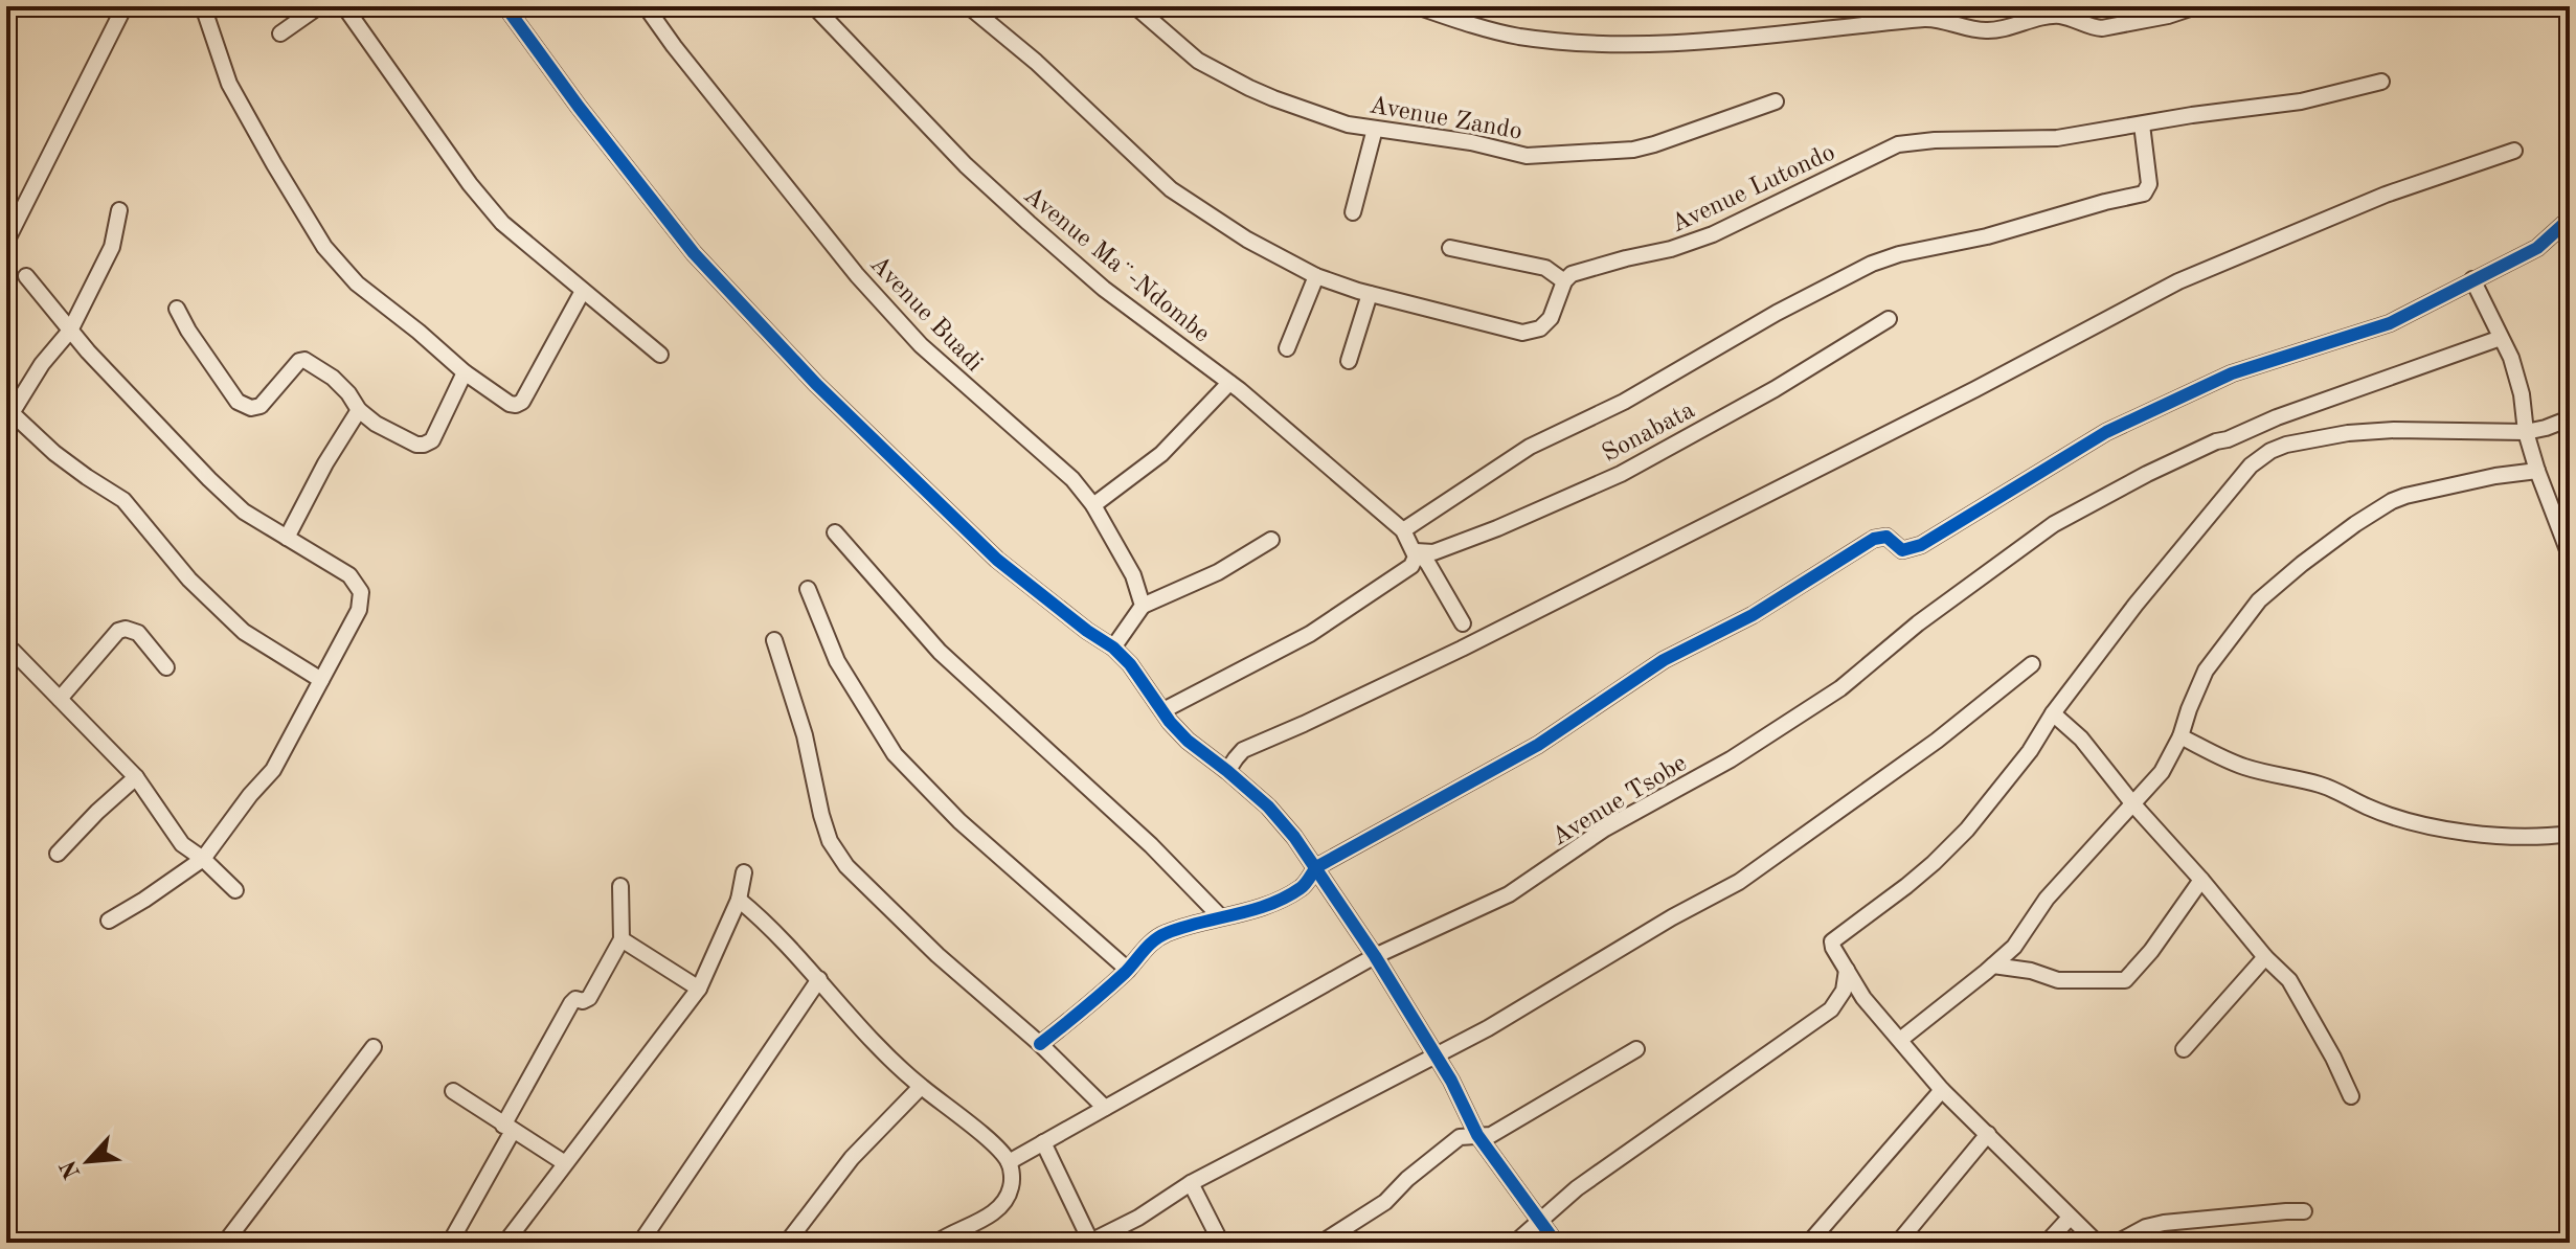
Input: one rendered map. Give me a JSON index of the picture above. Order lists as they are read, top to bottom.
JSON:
{
  "streets": {
    "street": [
      "Avenue Zando",
      "Avenue Lutondo",
      "Avenue Ma¨-Ndombe",
      "Avenue Buadi",
      "Sonabata",
      "Avenue Tsobe"
    ]
  },
  "crossings": [
    ["Avenue Ma¨-Ndombe", "Sonabata"]
  ],
  "north": "bottom left"
}
